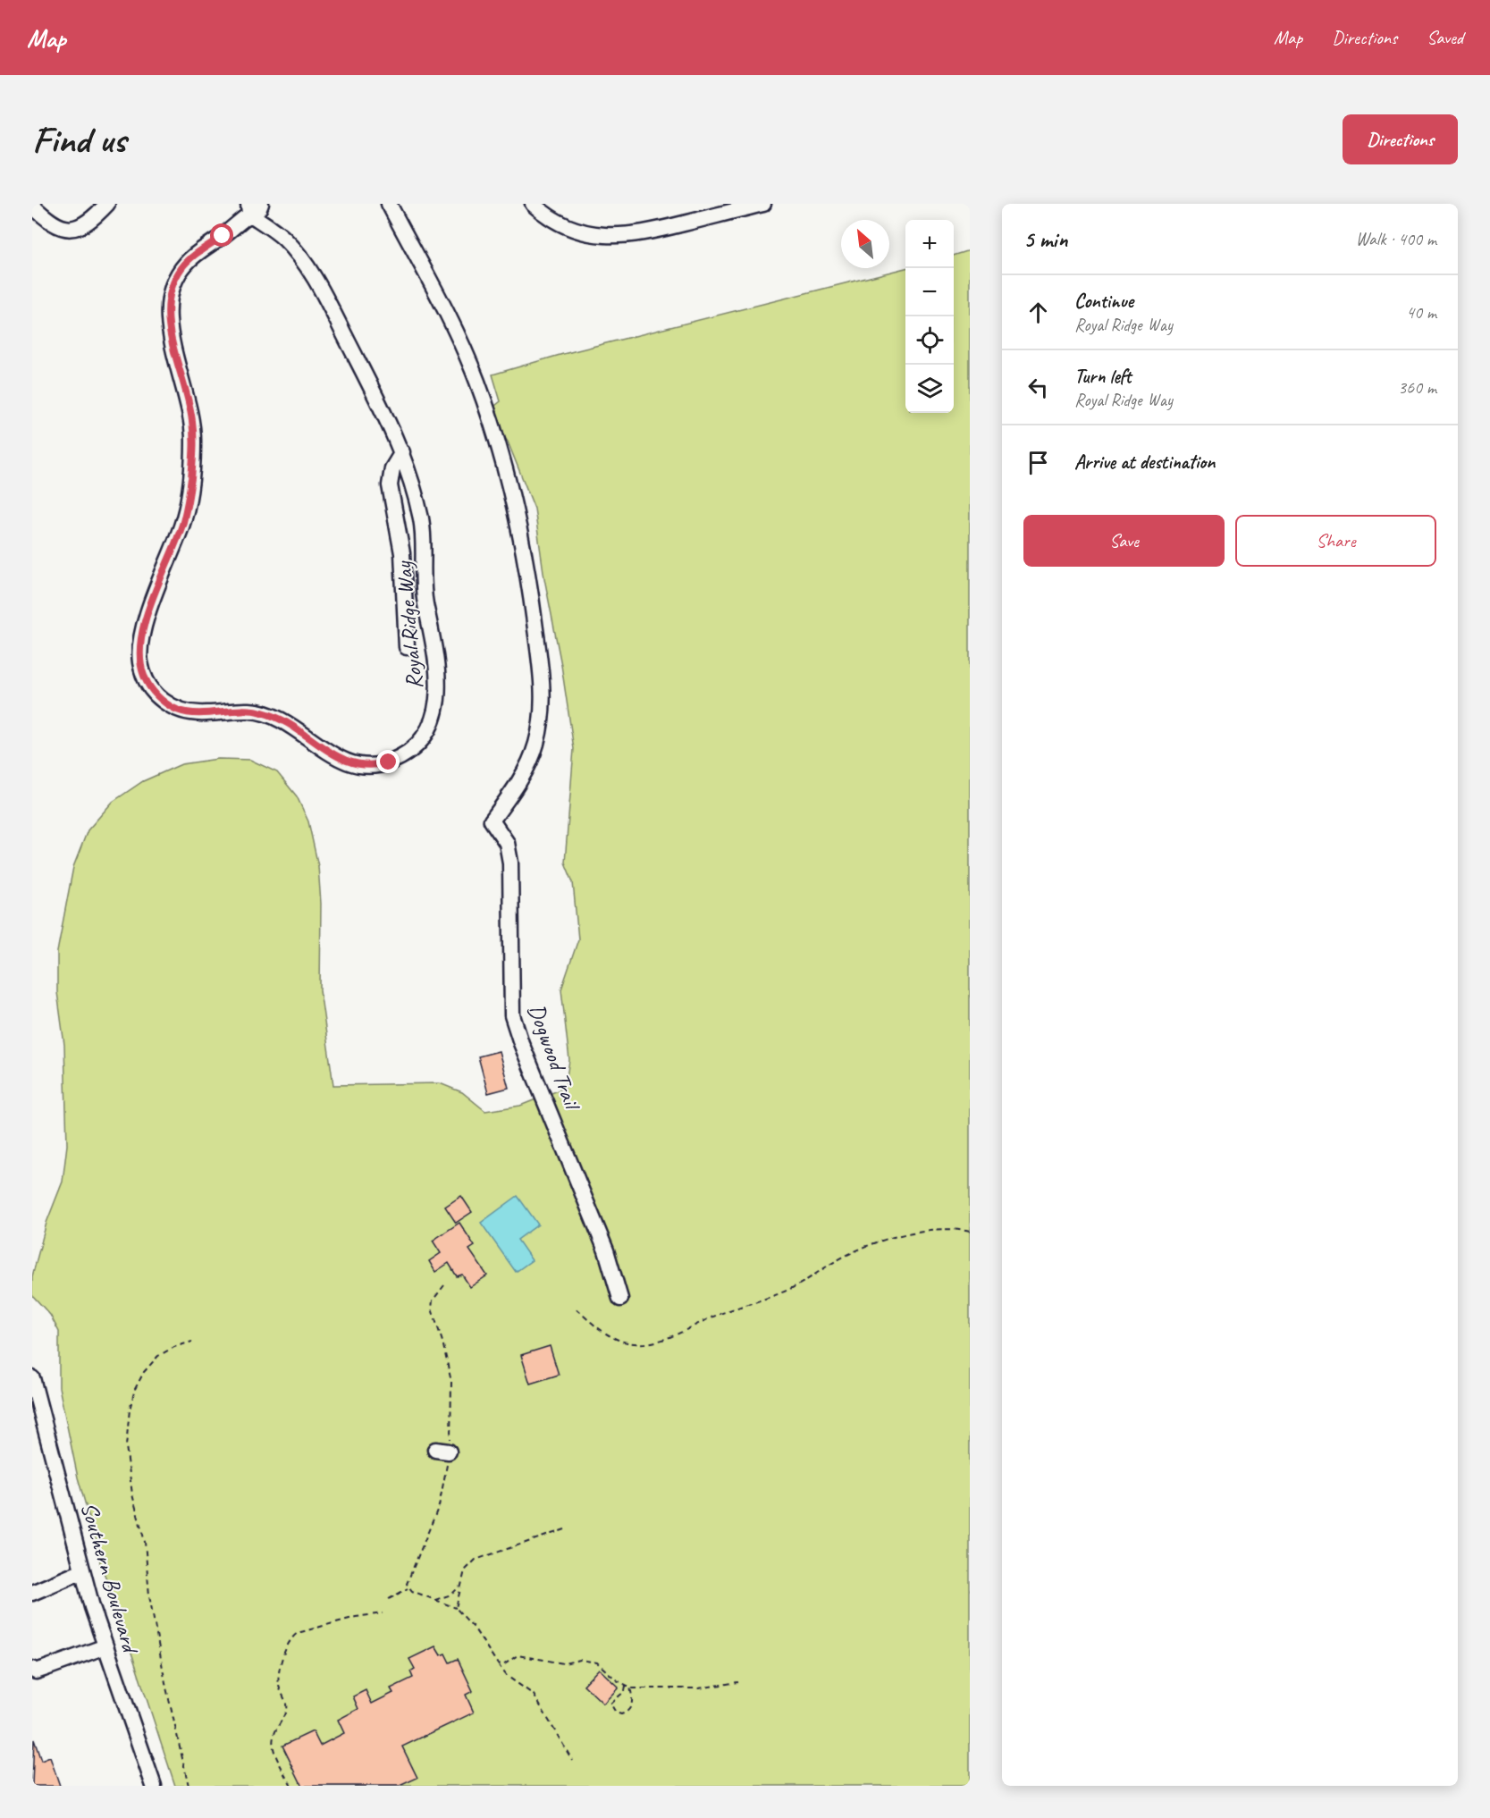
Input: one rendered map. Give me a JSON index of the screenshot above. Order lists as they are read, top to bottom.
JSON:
{
  "streets": {
    "street": ["Royal Ridge Way", "Dogwood Trail", "Southern Boulevard"]
  },
  "north": "top left",
  "page": {
    "header": "Map",
    "nav": ["Map", "Directions", "Saved"],
    "buttons": [
      "Directions",
      ["Save", "Share"]
    ],
    "title": "Find us",
    "heading": ["5 min", "Walk · 400 m"],
    "map_buttons": ["+", "−"],
    "list": [
      ["Continue", "Royal Ridge Way", "40 m"],
      ["Turn left", "Royal Ridge Way", "360 m"],
      "Arrive at destination"
    ]
  }
}
